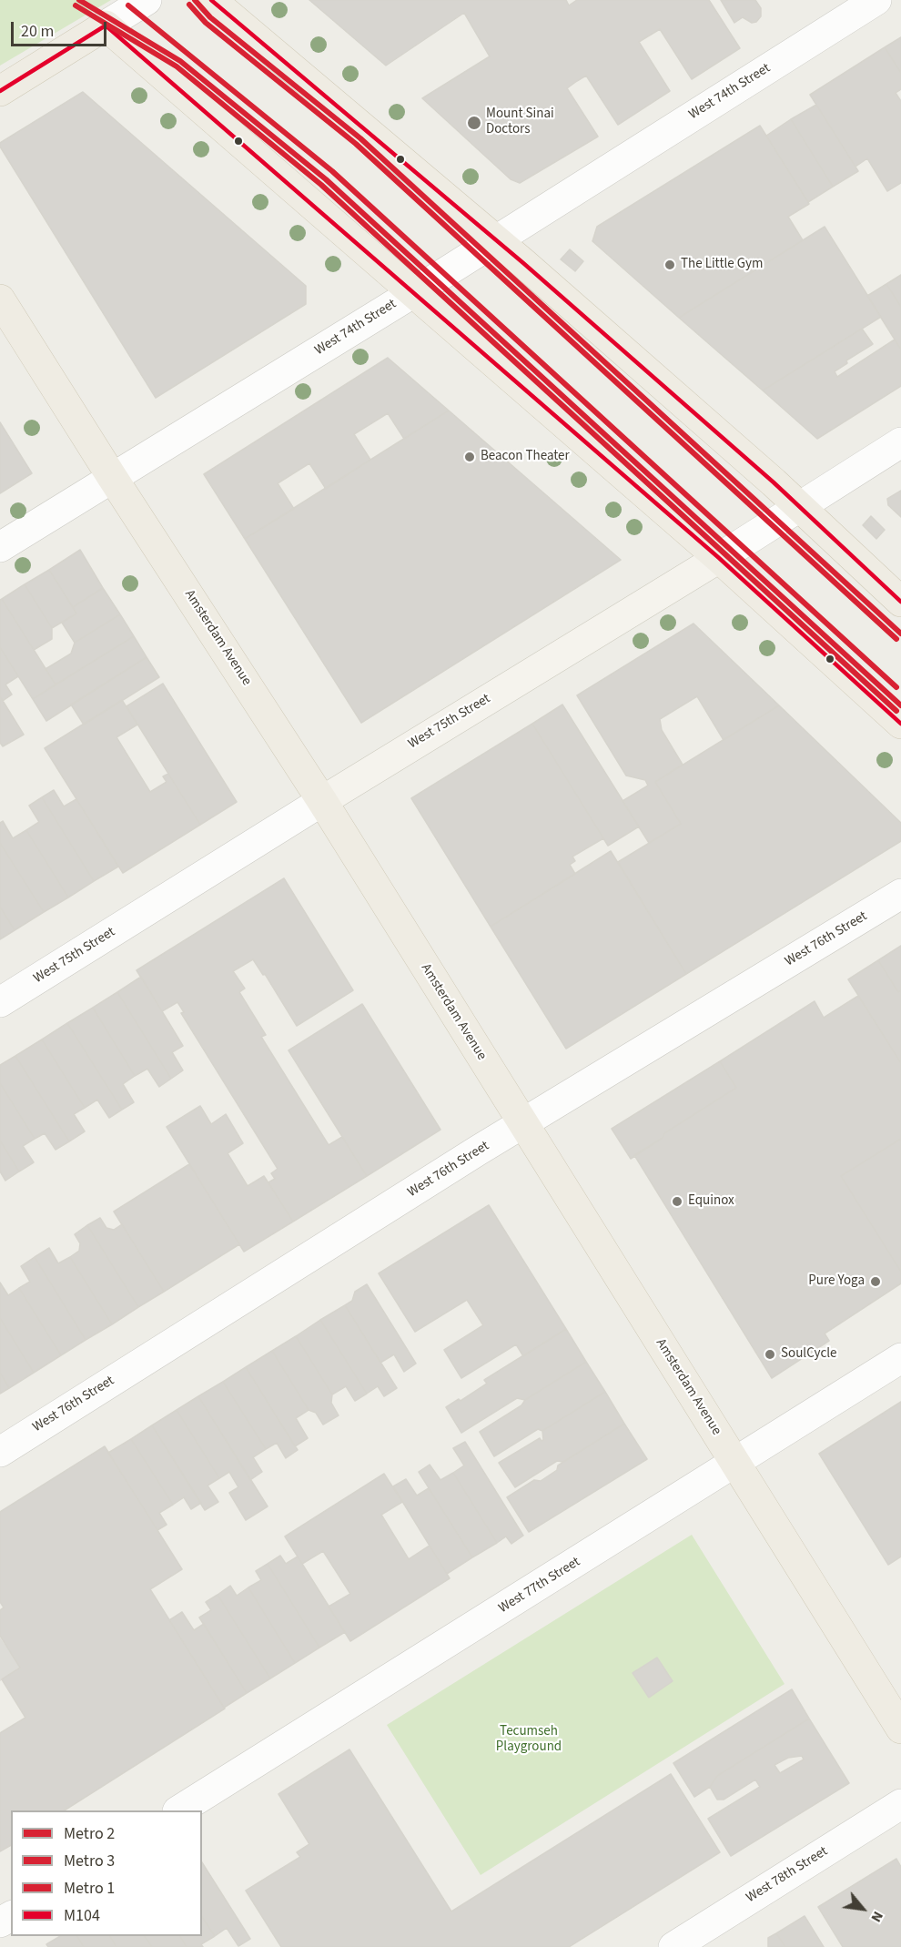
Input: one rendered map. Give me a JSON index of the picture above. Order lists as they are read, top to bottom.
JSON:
{
  "streets": {
    "main road": ["Amsterdam Avenue", "West 75th Street"],
    "street": [
      "West 74th Street",
      "West 76th Street",
      "West 77th Street",
      "West 78th Street"
    ]
  },
  "crossings": [
    ["West 74th Street", "Amsterdam Avenue"],
    ["Amsterdam Avenue", "West 75th Street"],
    ["Amsterdam Avenue", "West 76th Street"],
    ["Amsterdam Avenue", "West 77th Street"]
  ],
  "parks": ["Tecumseh Playground"],
  "places": [
    "Mount Sinai Doctors",
    "The Little Gym",
    "Beacon Theater",
    "Equinox",
    "Pure Yoga",
    "SoulCycle"
  ],
  "lines": [
    "metro line 2",
    "transit line M104",
    "metro line 1",
    "metro line 3"
  ],
  "legend": [
    "Metro 2",
    "Metro 3",
    "Metro 1",
    "M104"
  ],
  "scale_bar": "20 m",
  "north": "bottom right"
}
